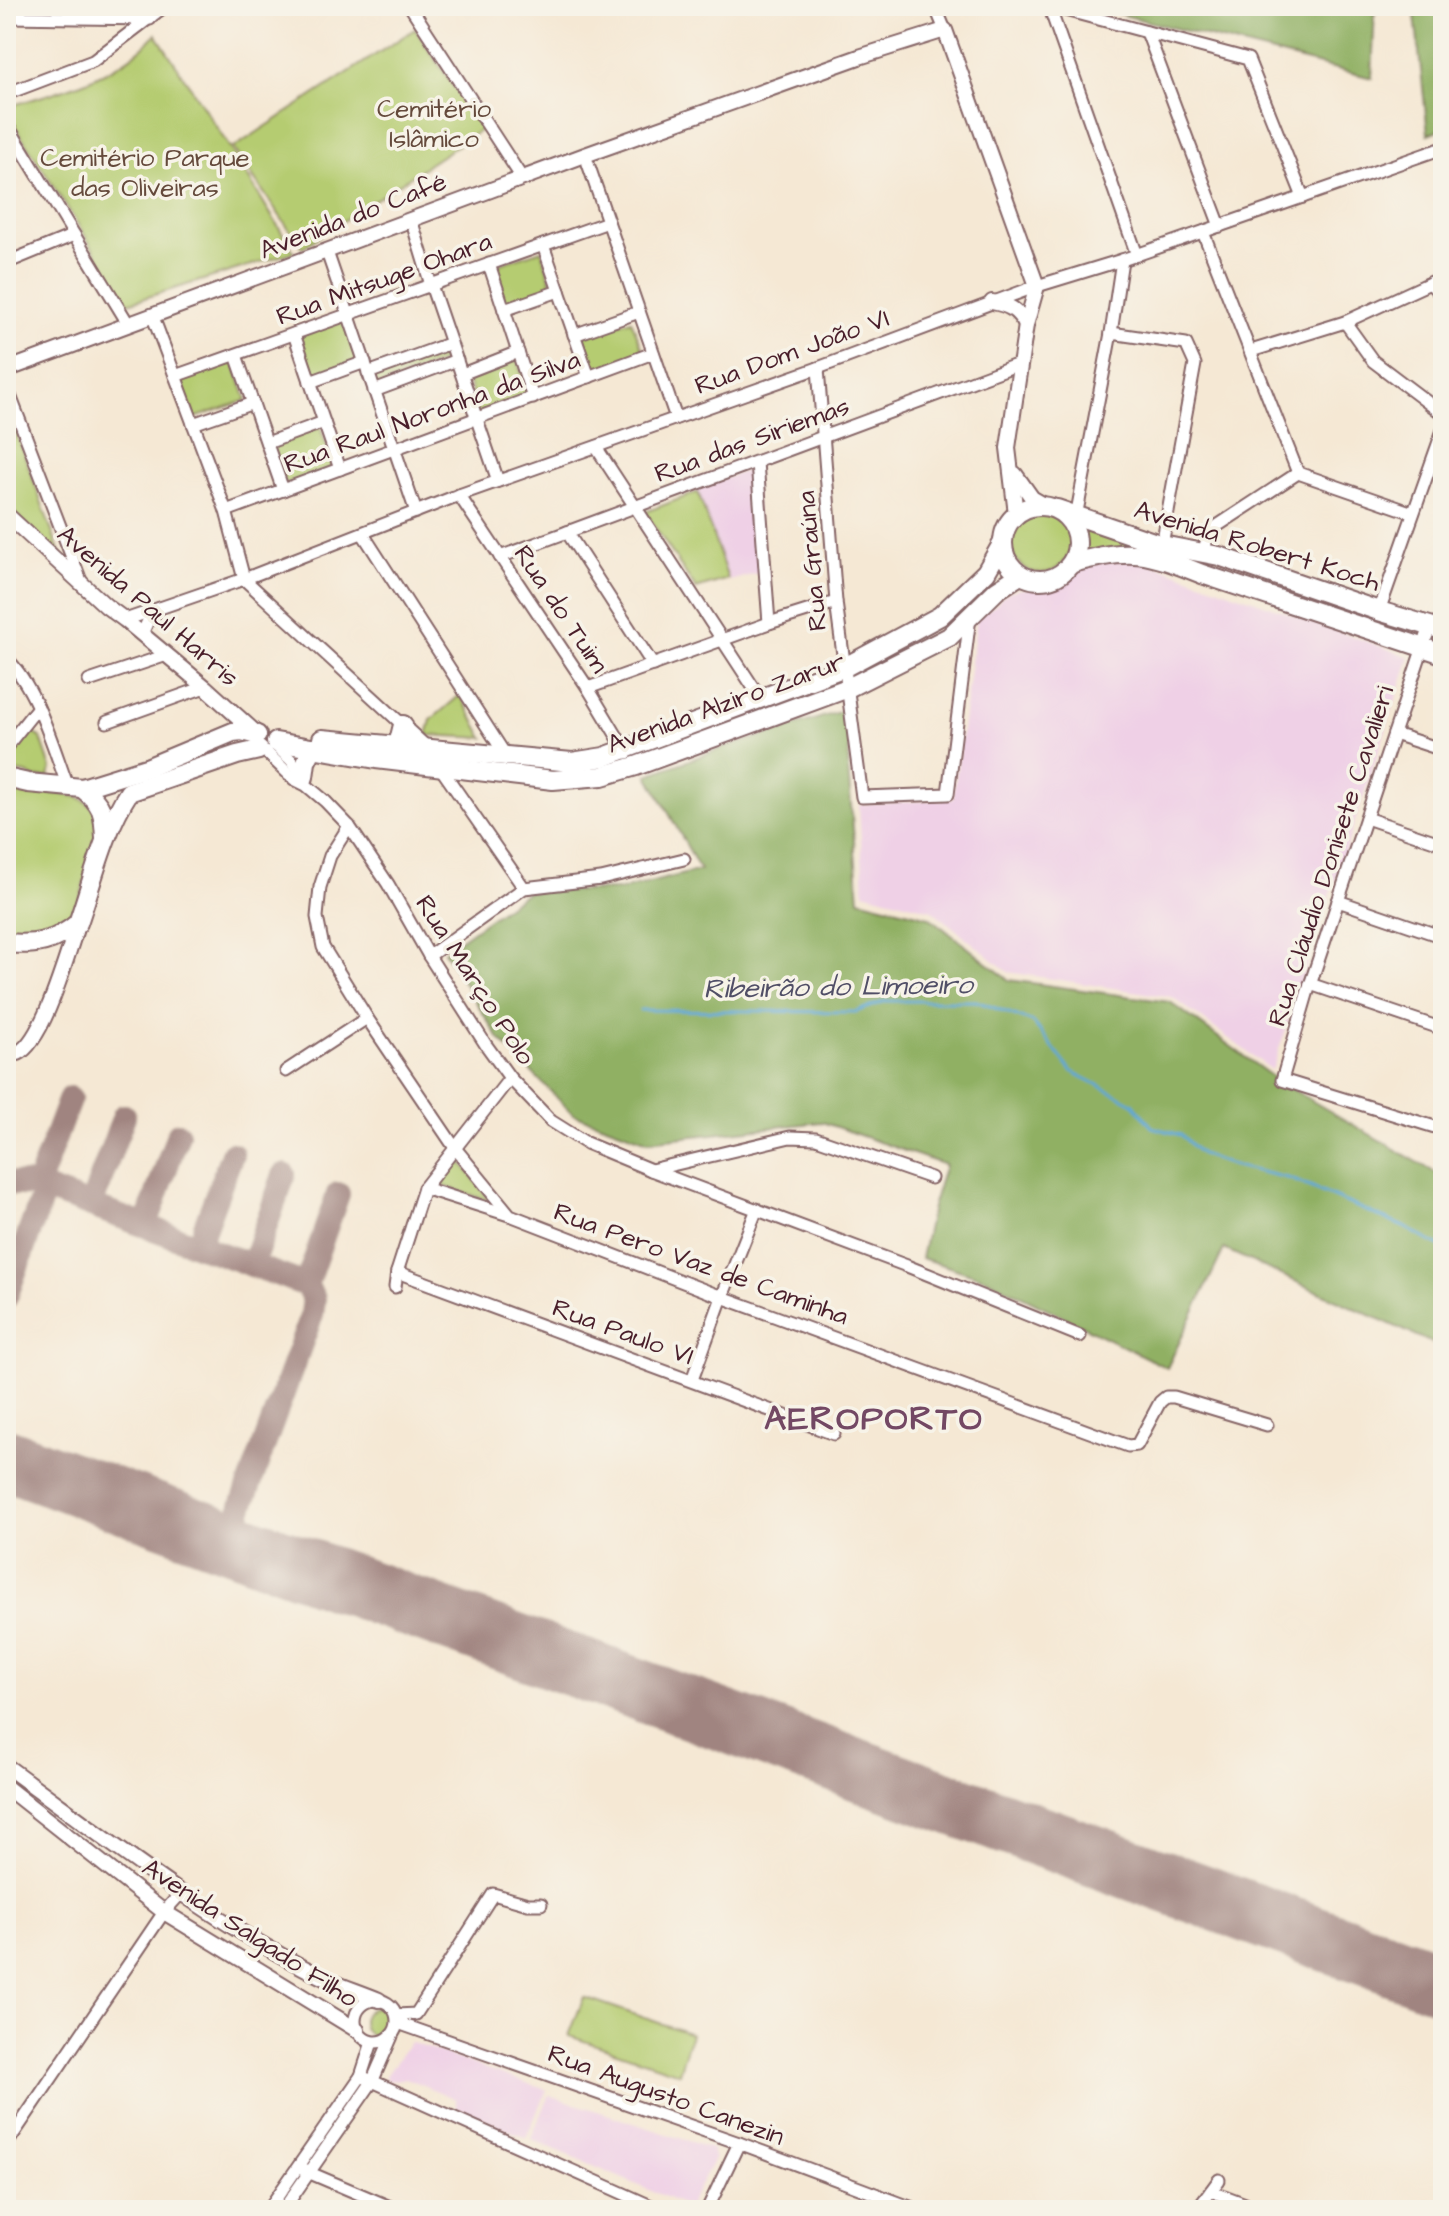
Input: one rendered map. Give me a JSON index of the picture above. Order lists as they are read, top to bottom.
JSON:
{
  "streets": {
    "main road": ["Avenida Robert Koch", "Avenida Alziro Zarur"],
    "street": [
      "Avenida do Café",
      "Rua Mitsuge Ohara",
      "Rua Dom João VI",
      "Rua Raul Noronha da Silva",
      "Rua das Siriemas",
      "Rua Graúna",
      "Avenida Paul Harris",
      "Rua do Tuim",
      "Rua Cláudio Donisete Cavalieri",
      "Rua Março Polo",
      "Rua Pero Vaz de Caminha",
      "Rua Paulo VI",
      "Avenida Salgado Filho",
      "Rua Augusto Canezin"
    ]
  },
  "crossings": [
    ["Rua Dom João VI", "Rua Graúna"],
    ["Rua Dom João VI", "Avenida Paul Harris"],
    ["Rua Dom João VI", "Rua do Tuim"],
    ["Rua das Siriemas", "Rua Graúna"],
    ["Rua das Siriemas", "Rua do Tuim"],
    ["Avenida Robert Koch", "Avenida Alziro Zarur"],
    ["Avenida Robert Koch", "Rua Cláudio Donisete Cavalieri"],
    ["Rua Graúna", "Avenida Alziro Zarur"],
    ["Avenida Paul Harris", "Avenida Alziro Zarur"],
    ["Avenida Paul Harris", "Rua Março Polo"],
    ["Rua do Tuim", "Avenida Alziro Zarur"],
    ["Avenida Alziro Zarur", "Rua Março Polo"],
    ["Rua Março Polo", "Rua Pero Vaz de Caminha"],
    ["Avenida Salgado Filho", "Rua Augusto Canezin"]
  ],
  "districts": ["AEROPORTO"],
  "water": ["Ribeirão do Limoeiro"],
  "parks": ["Cemitério Islâmico", "Cemitério Parque das Oliveiras"]
}
